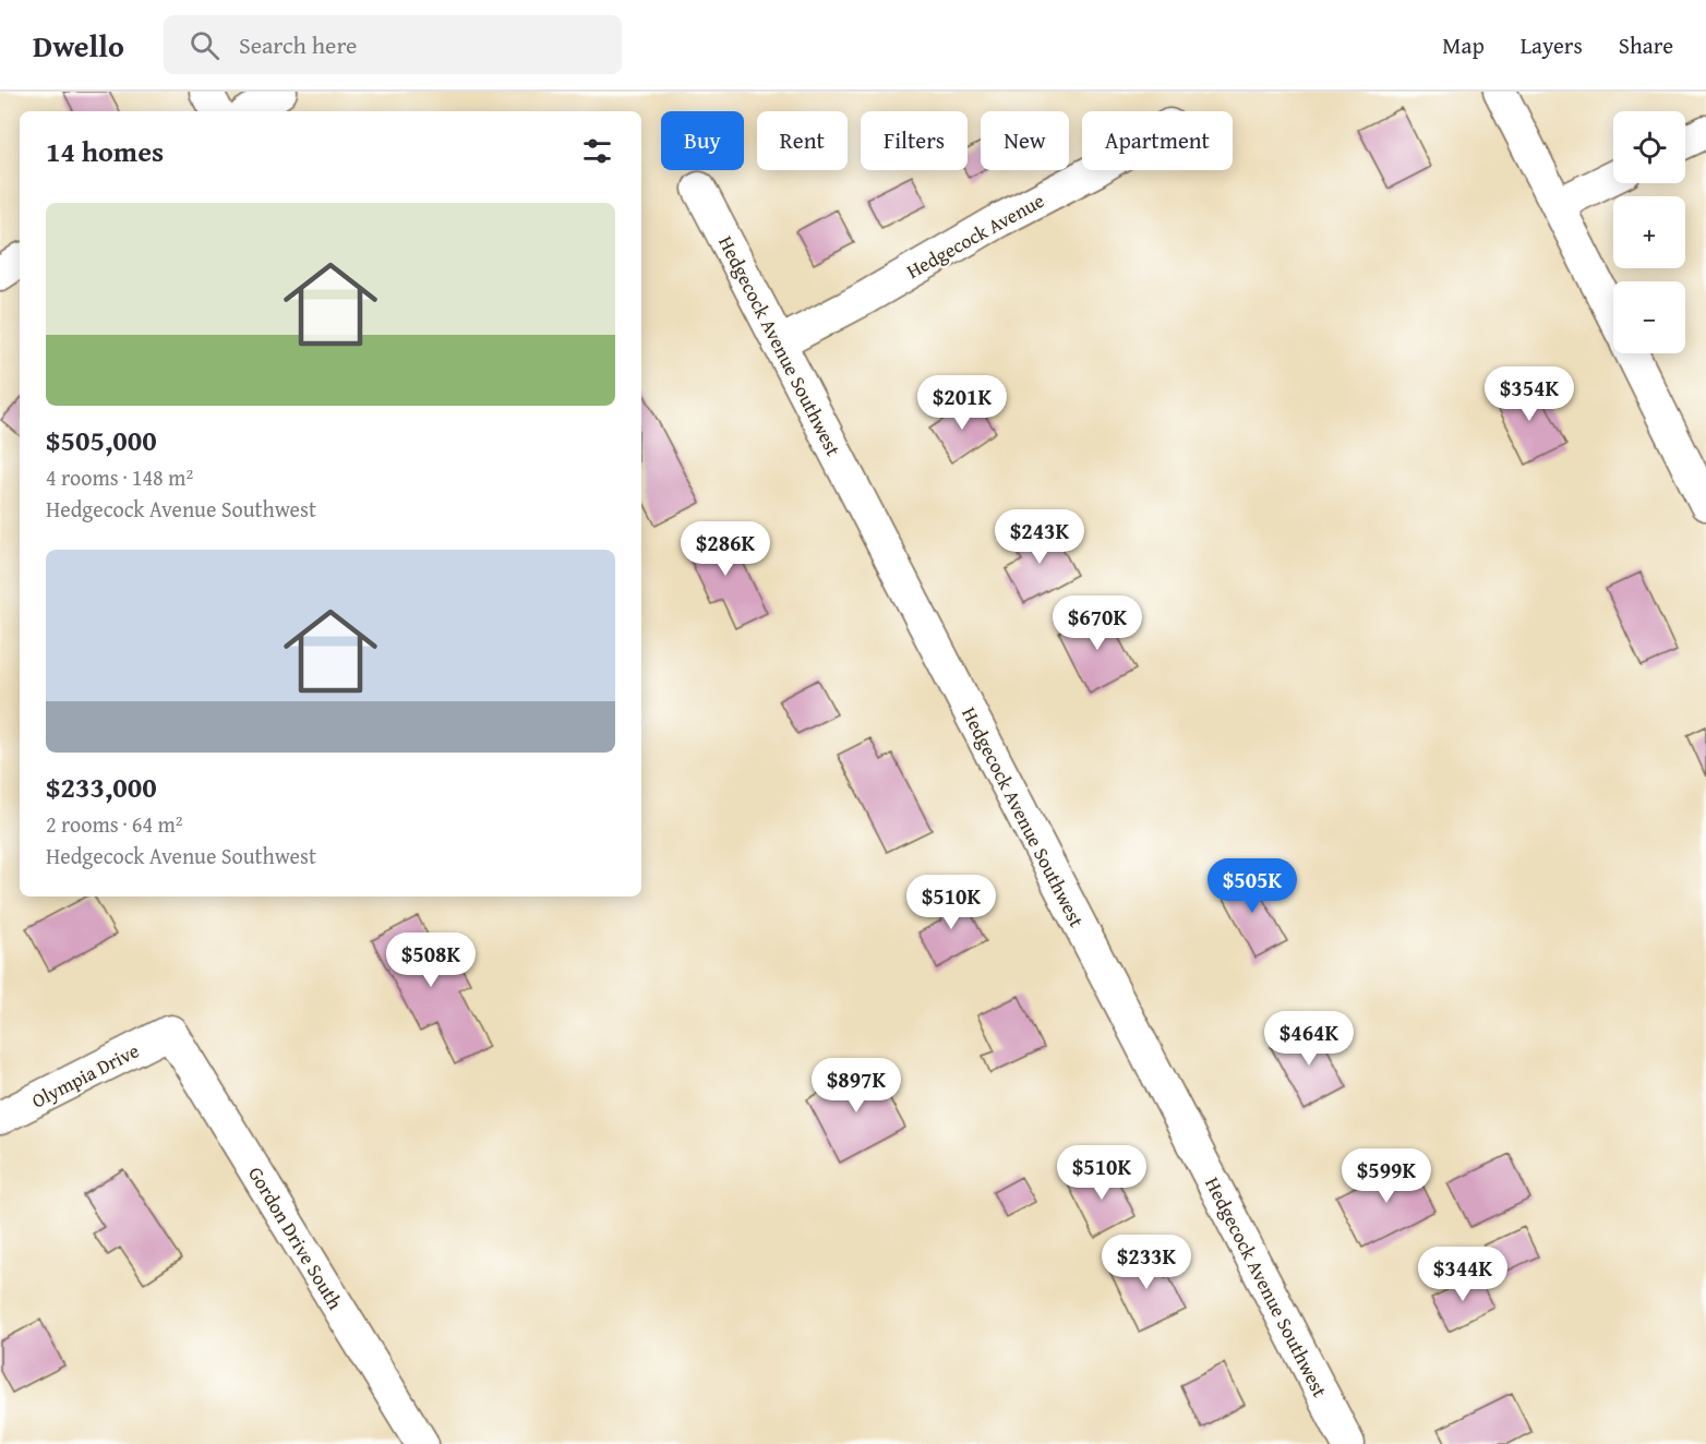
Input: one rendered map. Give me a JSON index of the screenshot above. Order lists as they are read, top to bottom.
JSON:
{
  "streets": {
    "street": [
      "Hedgecock Avenue",
      "Hedgecock Avenue Southwest",
      "Olympia Drive",
      "Gordon Drive South"
    ]
  },
  "crossings": [
    ["Hedgecock Avenue", "Hedgecock Avenue Southwest"],
    ["Olympia Drive", "Gordon Drive South"]
  ],
  "page": {
    "header": "Dwello",
    "search": "Search here",
    "nav": ["Map", "Layers", "Share"],
    "map_buttons": ["+", "−"],
    "chip": [
      "Buy",
      "Rent",
      "Filters",
      "New",
      "Apartment"
    ],
    "heading": "14 homes",
    "list": [
      {
        "name": "$505,000",
        "note": "4 rooms · 148 m² · Hedgecock Avenue Southwest"
      },
      {
        "name": "$233,000",
        "note": "2 rooms · 64 m² · Hedgecock Avenue Southwest"
      }
    ],
    "price": [
      "$354K",
      "$201K",
      "$243K",
      "$286K",
      "$670K",
      "$505K",
      "$510K",
      "$508K",
      "$464K",
      "$897K",
      "$510K",
      "$599K",
      "$233K",
      "$344K"
    ]
  }
}
